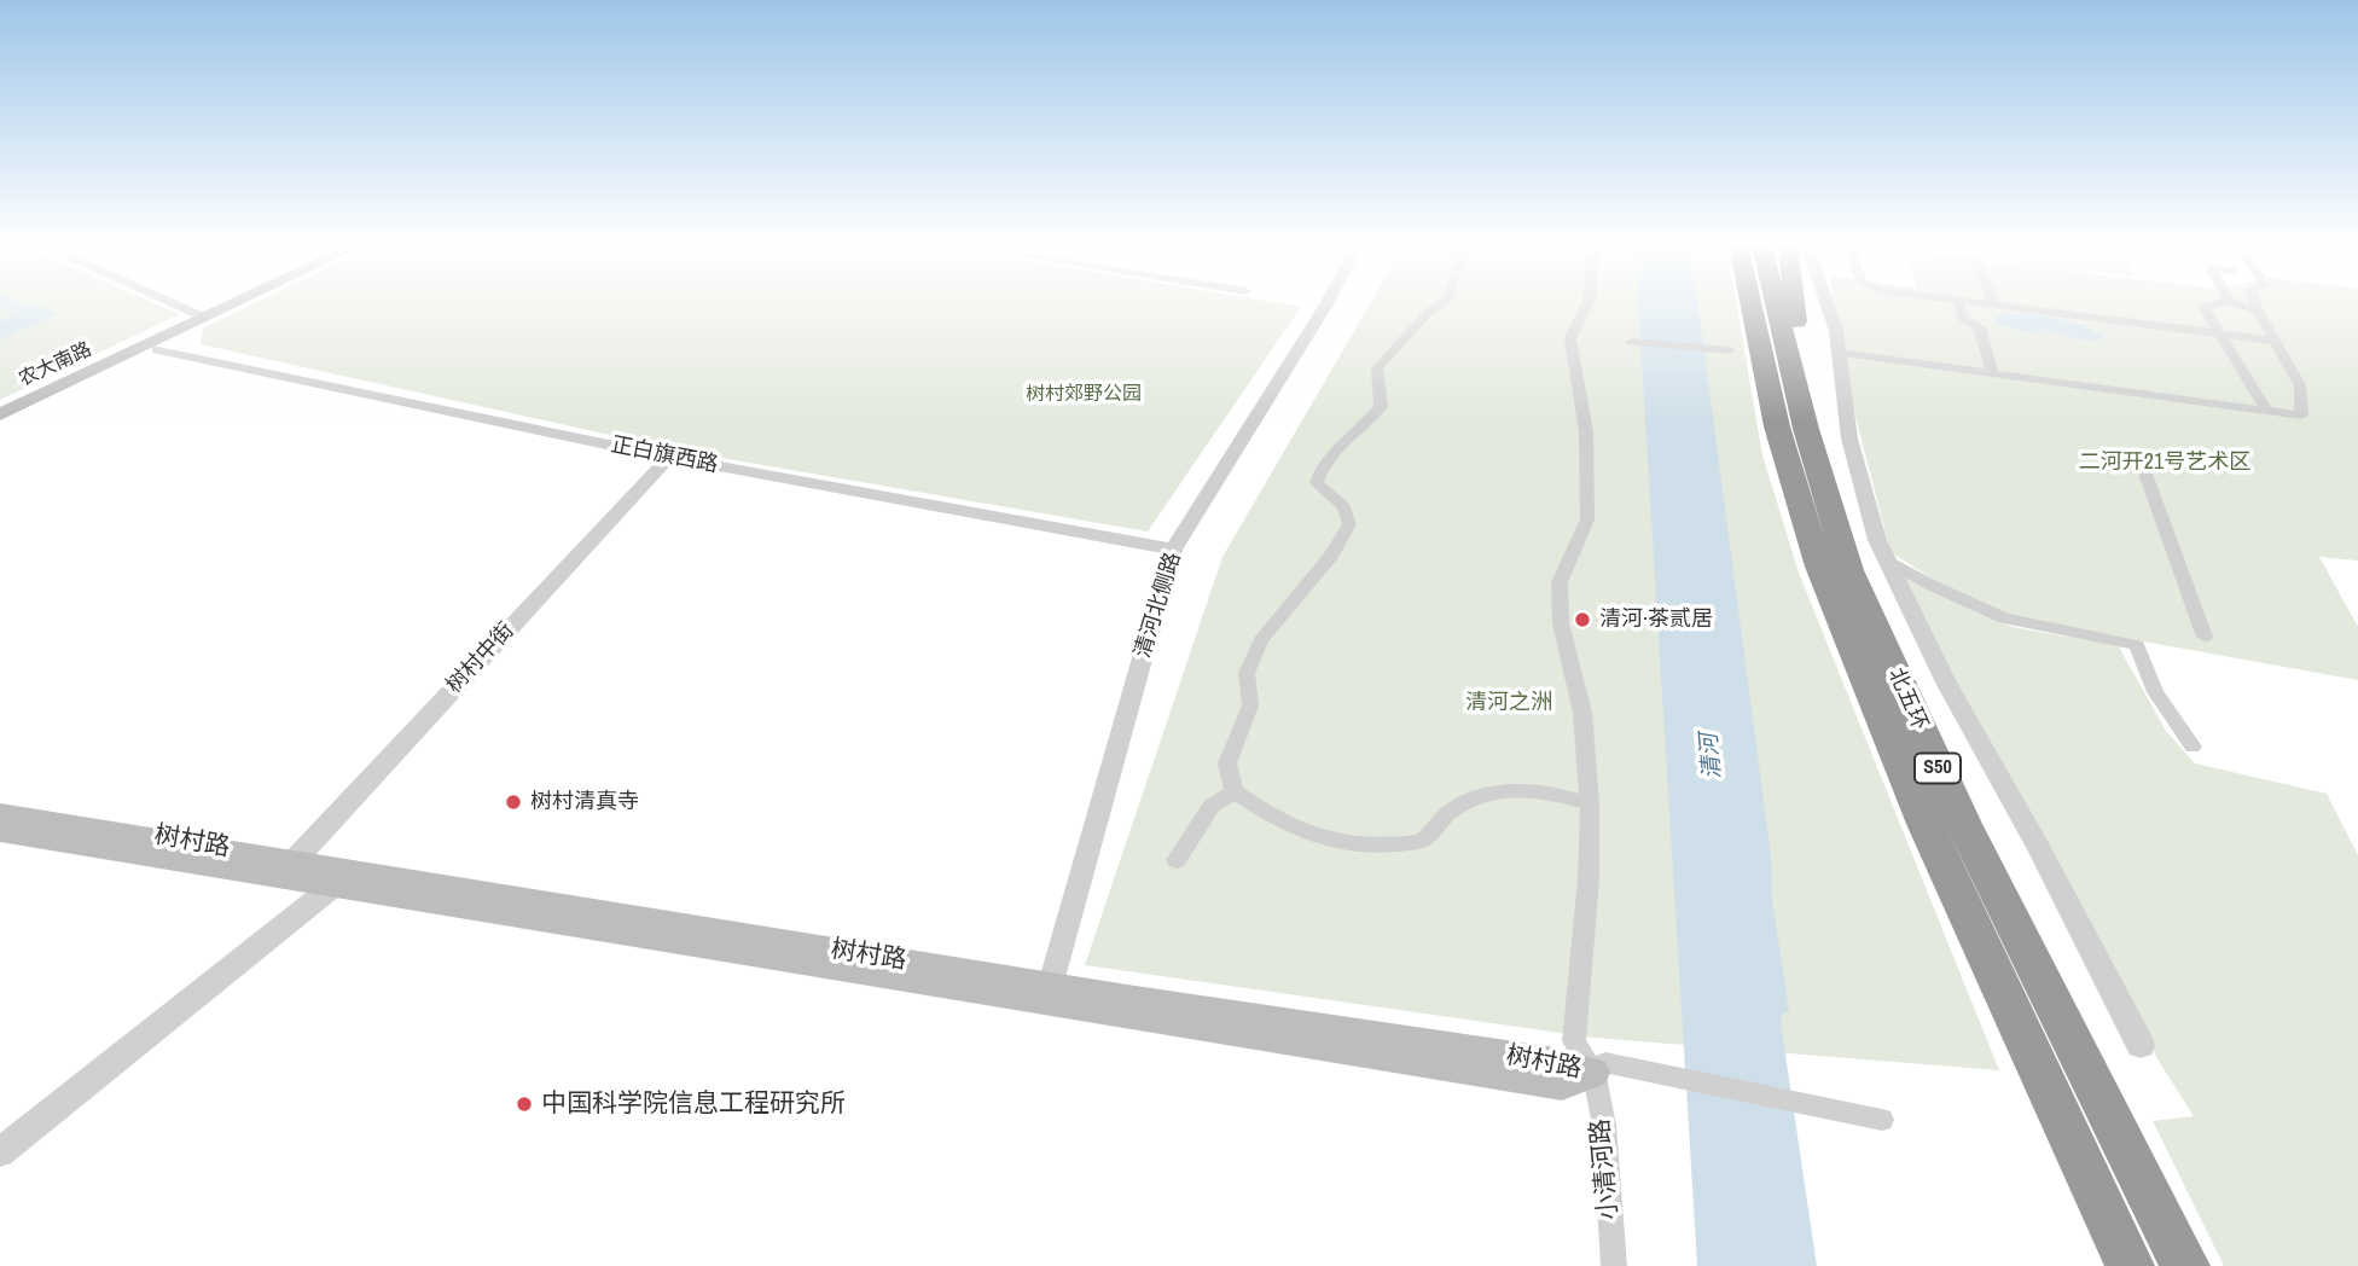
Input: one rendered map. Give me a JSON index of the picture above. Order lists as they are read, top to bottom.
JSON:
{
  "streets": {
    "highway": ["北五环", "S50"],
    "main road": ["农大南路", "树村路"],
    "street": [
      "正白旗西路",
      "清河北侧路",
      "树村中街",
      "小清河路"
    ]
  },
  "crossings": [
    ["正白旗西路", "清河北侧路"],
    ["正白旗西路", "树村中街"],
    ["清河北侧路", "树村路"],
    ["树村中街", "树村路"],
    ["树村路", "小清河路"]
  ],
  "water": ["清河"],
  "parks": ["树村郊野公园", "二河开21号艺术区", "清河之洲"],
  "places": ["清河·茶贰居", "树村清真寺", "中国科学院信息工程研究所"]
}
